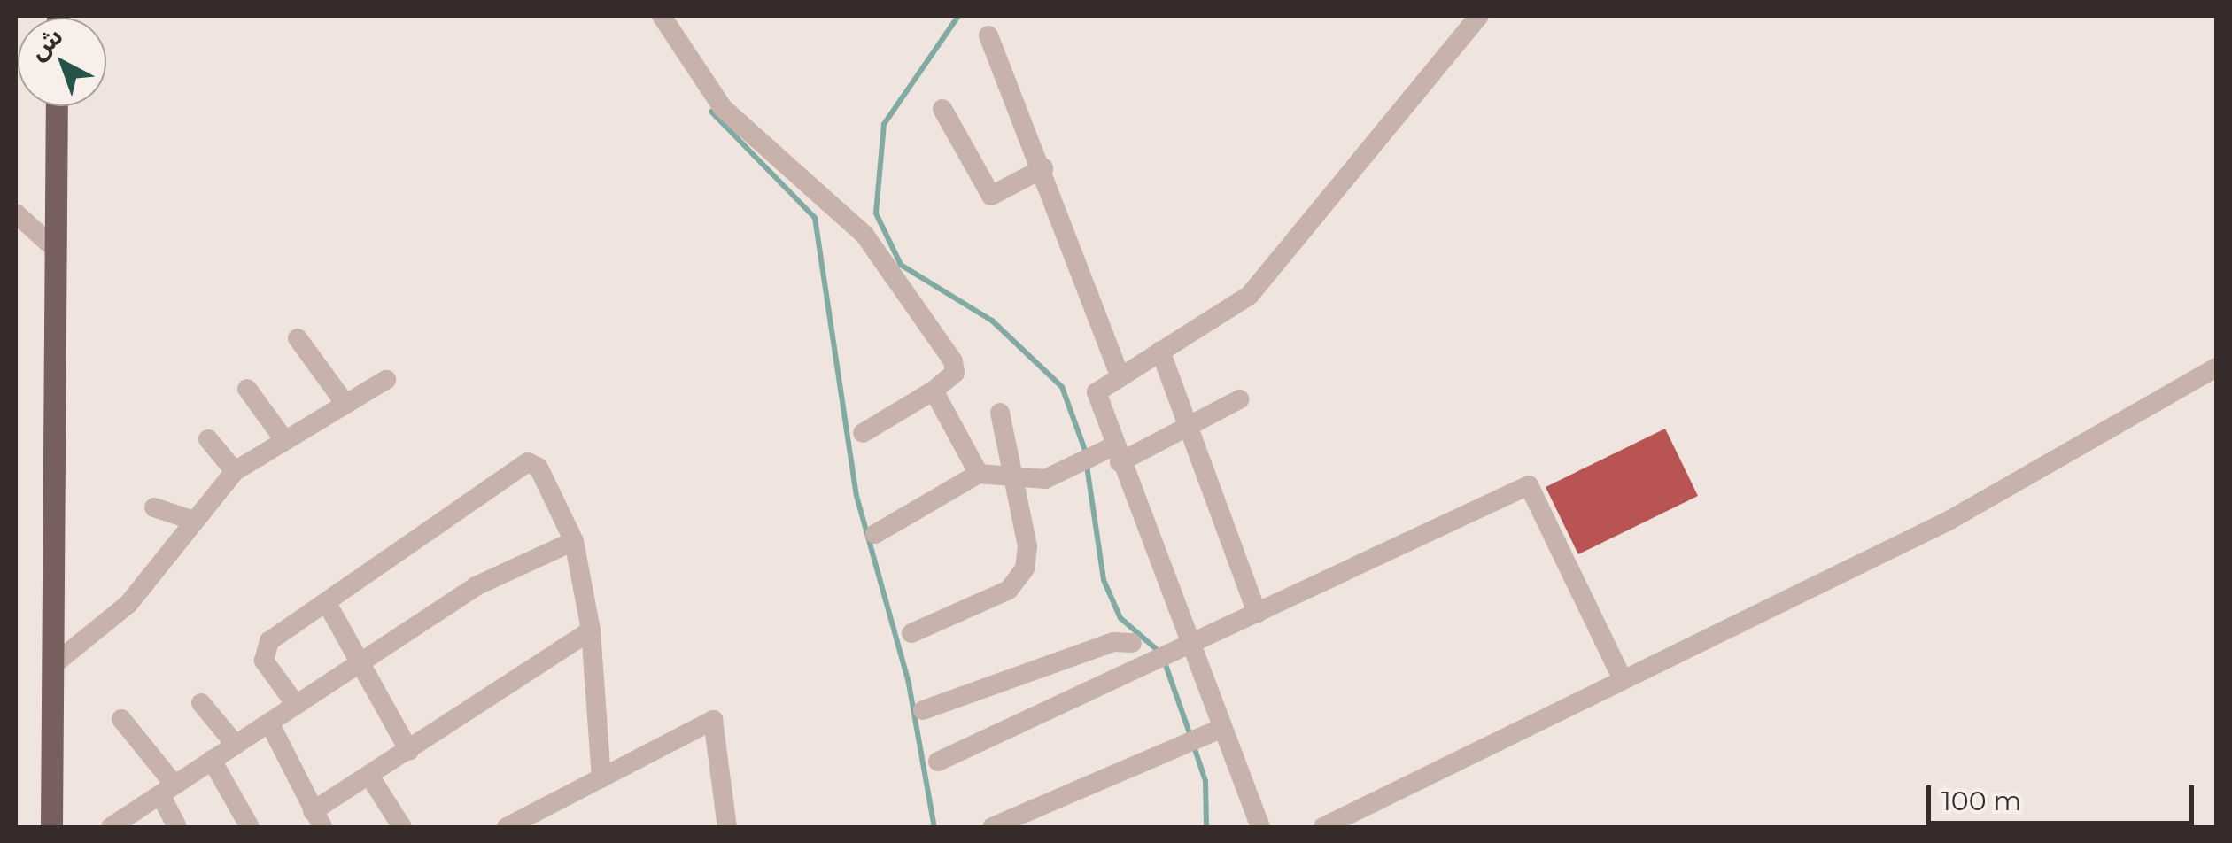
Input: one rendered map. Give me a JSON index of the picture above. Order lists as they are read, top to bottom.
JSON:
{
  "scale_bar": "100 m",
  "north": "top left"
}
